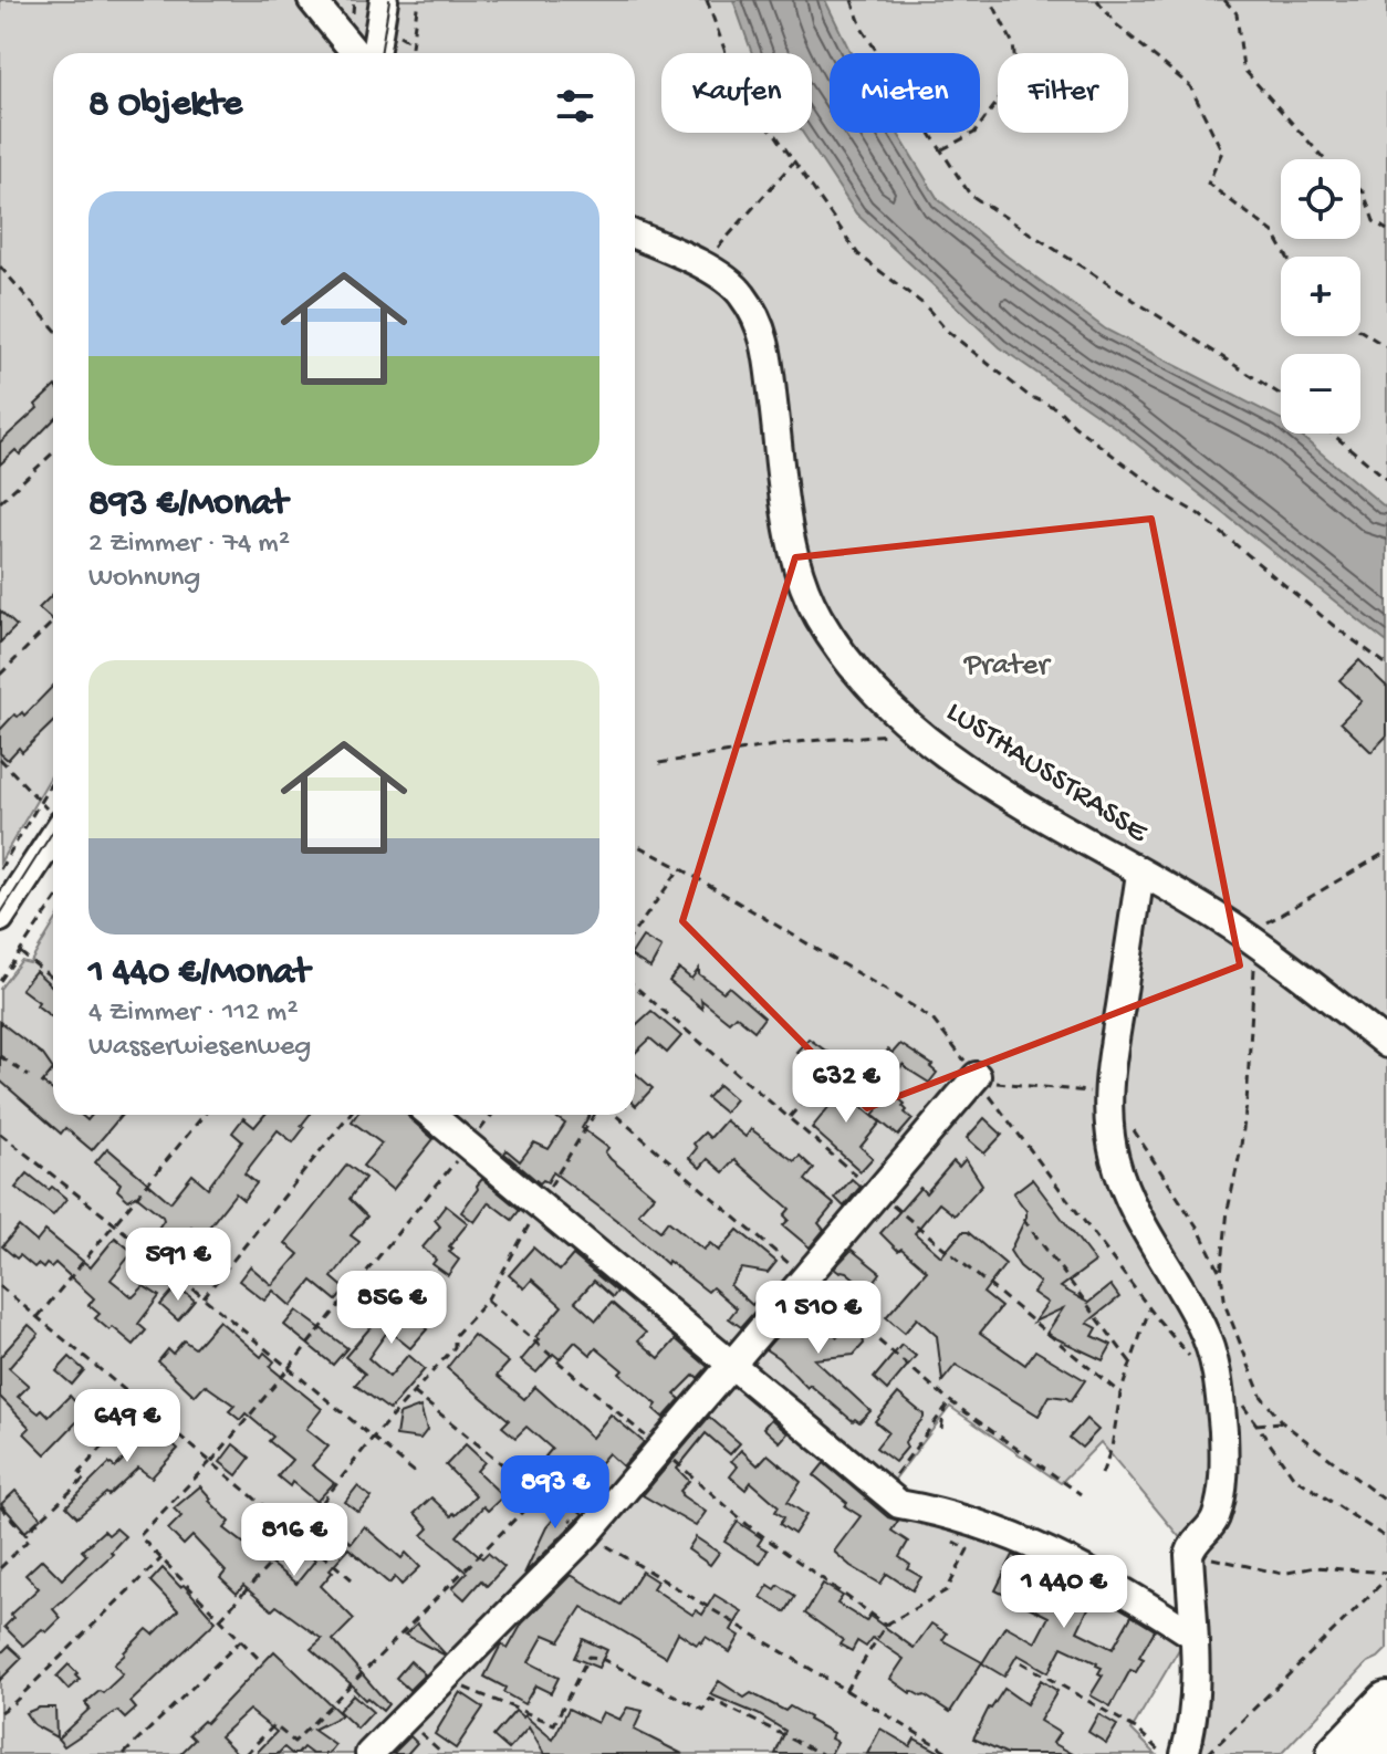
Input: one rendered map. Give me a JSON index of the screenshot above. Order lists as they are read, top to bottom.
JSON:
{
  "streets": {
    "street": ["LUSTHAUSSTRASSE"]
  },
  "parks": ["Prater"],
  "page": {
    "chip": ["Kaufen", "Mieten", "Filter"],
    "heading": "8 Objekte",
    "map_buttons": ["+", "−"],
    "list": [
      {
        "name": "893 €/Monat",
        "note": "2 Zimmer · 74 m² · Wohnung"
      },
      {
        "name": "1 440 €/Monat",
        "note": "4 Zimmer · 112 m² · Wasserwiesenweg"
      }
    ],
    "price": [
      "632 €",
      "591 €",
      "856 €",
      "1 510 €",
      "649 €",
      "893 €",
      "816 €",
      "1 440 €"
    ]
  }
}
